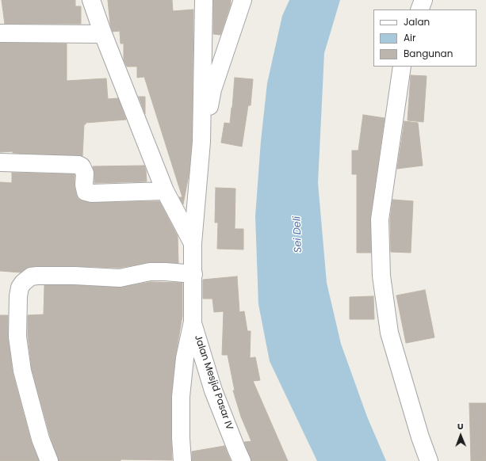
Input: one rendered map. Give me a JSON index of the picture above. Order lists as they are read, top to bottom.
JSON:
{
  "streets": {
    "street": ["Jalan Mesjid Pasar IV"]
  },
  "water": ["Sei Deli"],
  "legend": ["Jalan", "Air", "Bangunan"],
  "north": "top"
}
